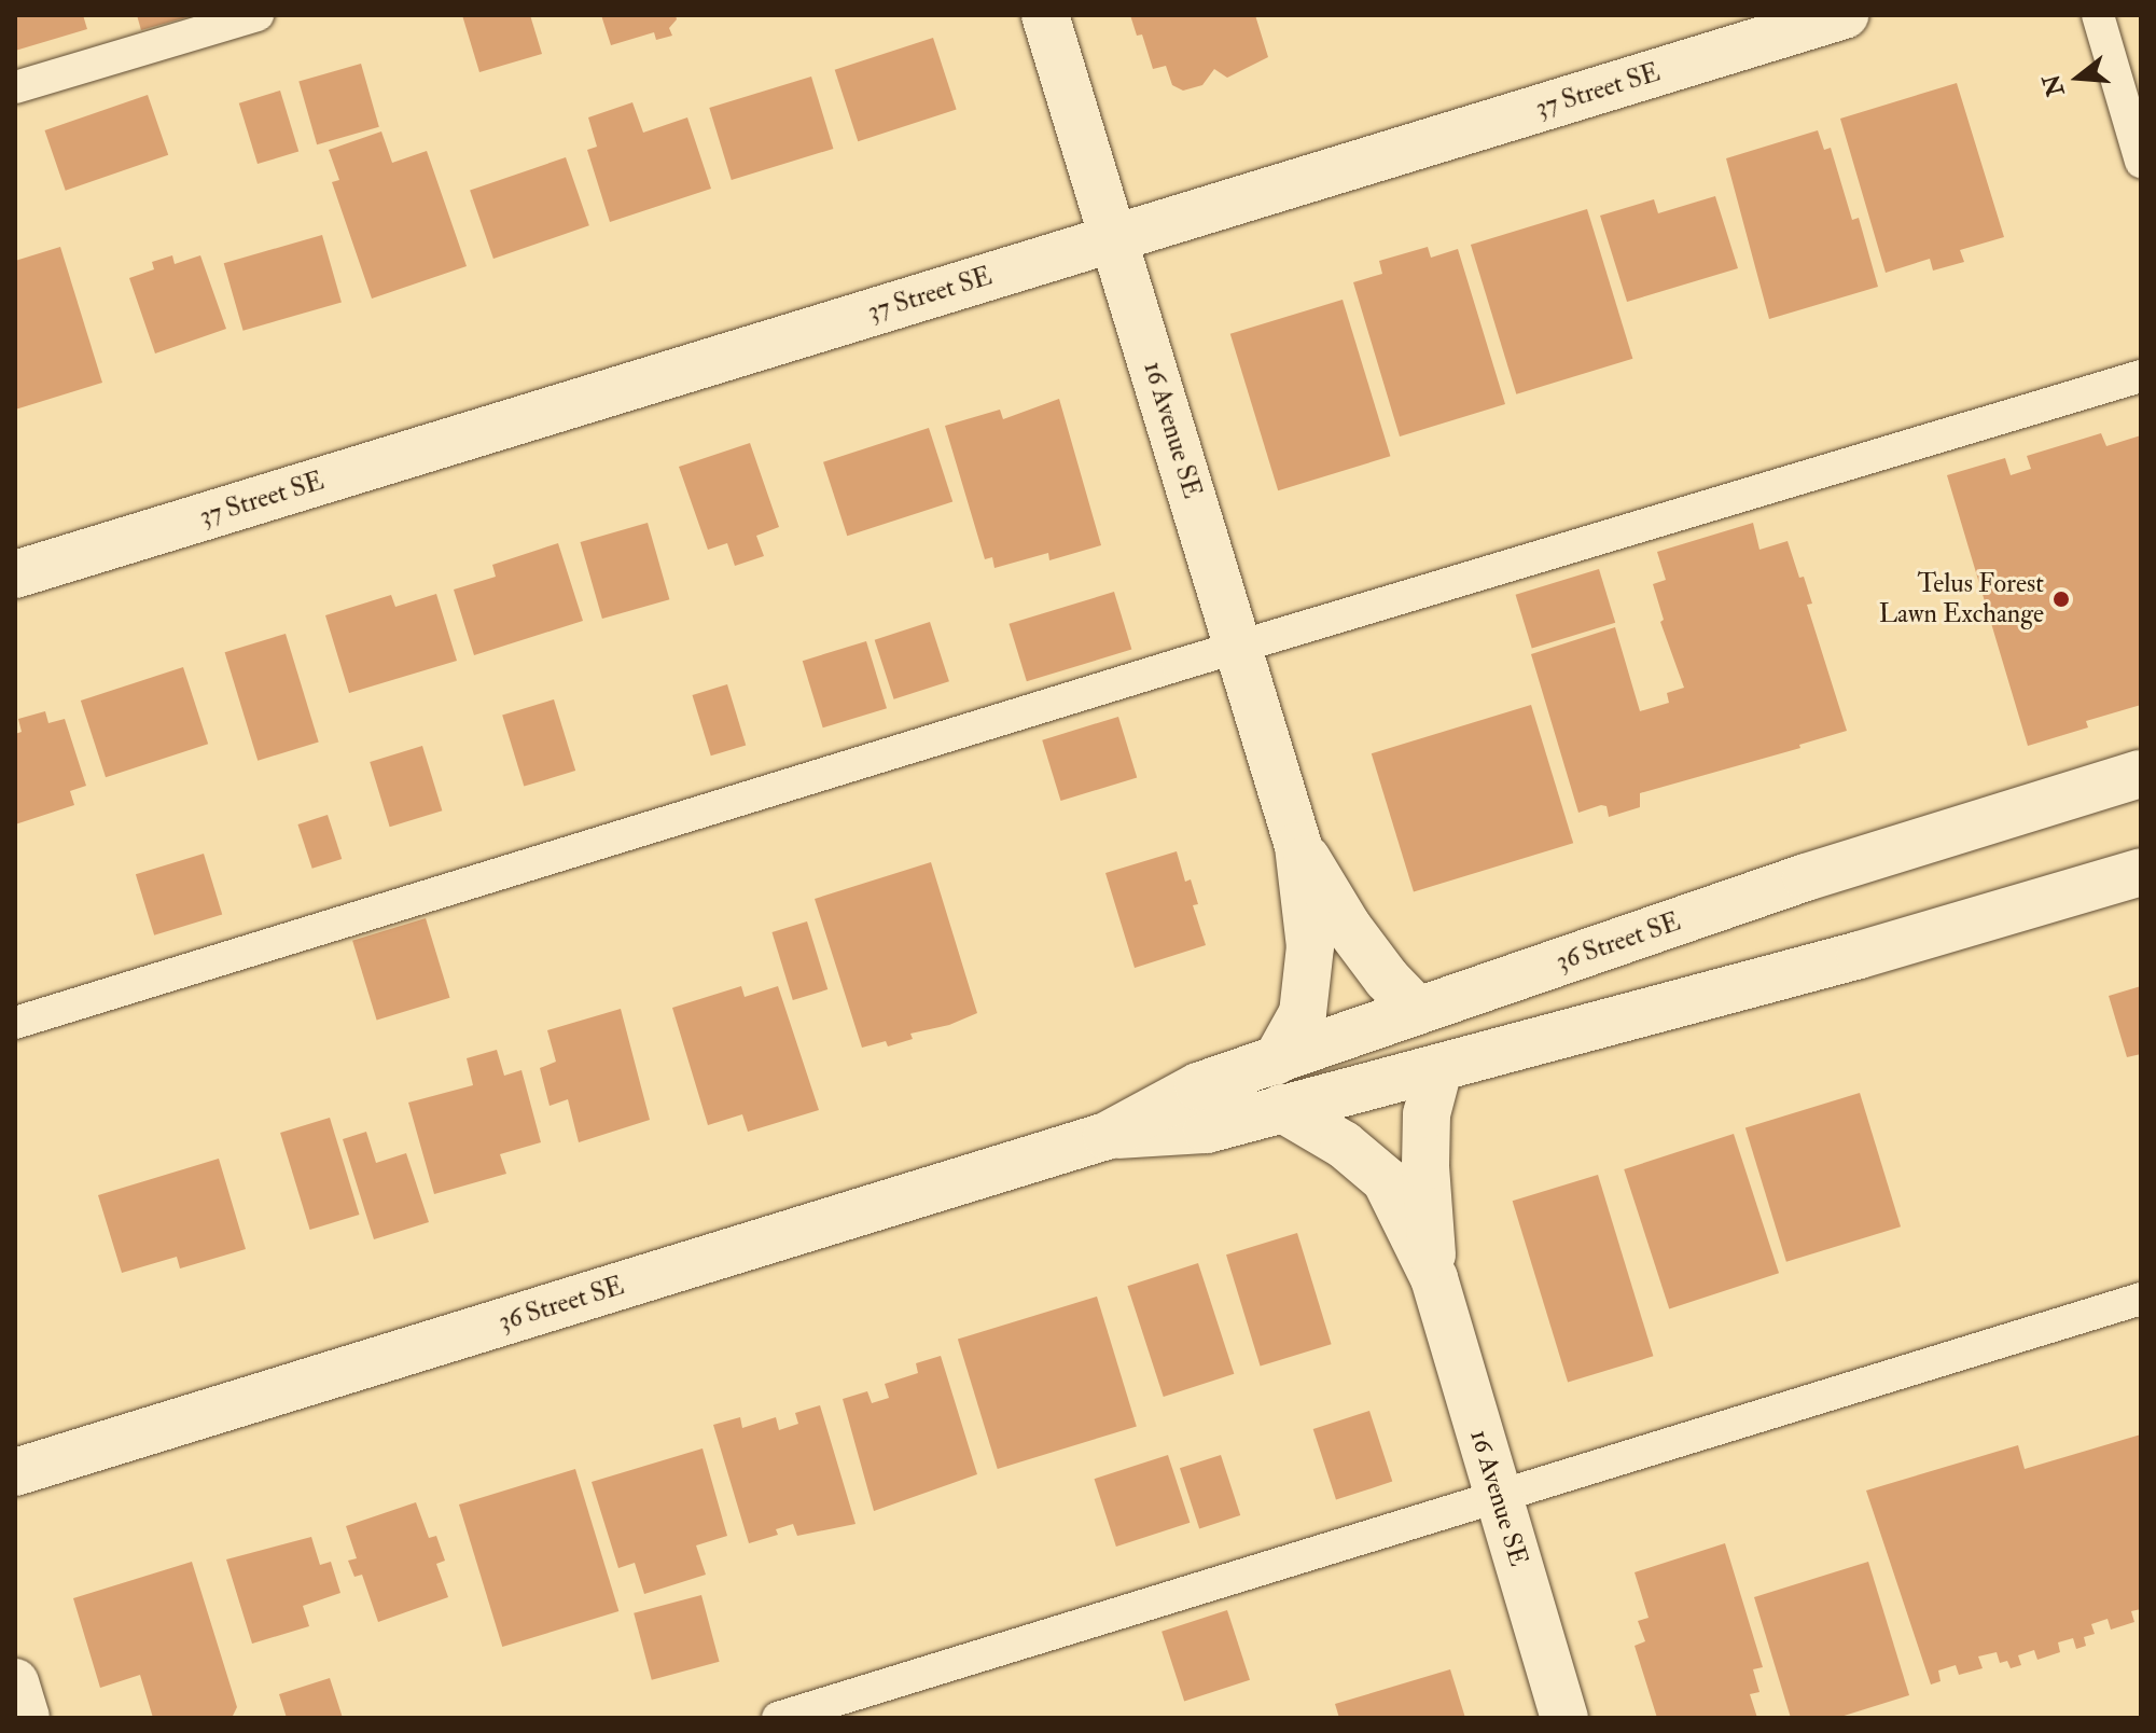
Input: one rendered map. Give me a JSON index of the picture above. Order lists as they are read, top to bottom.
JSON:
{
  "streets": {
    "street": ["37 Street SE", "16 Avenue SE", "36 Street SE"]
  },
  "crossings": [
    ["37 Street SE", "16 Avenue SE"],
    ["16 Avenue SE", "36 Street SE"]
  ],
  "places": ["Telus Forest Lawn Exchange"],
  "north": "left"
}
